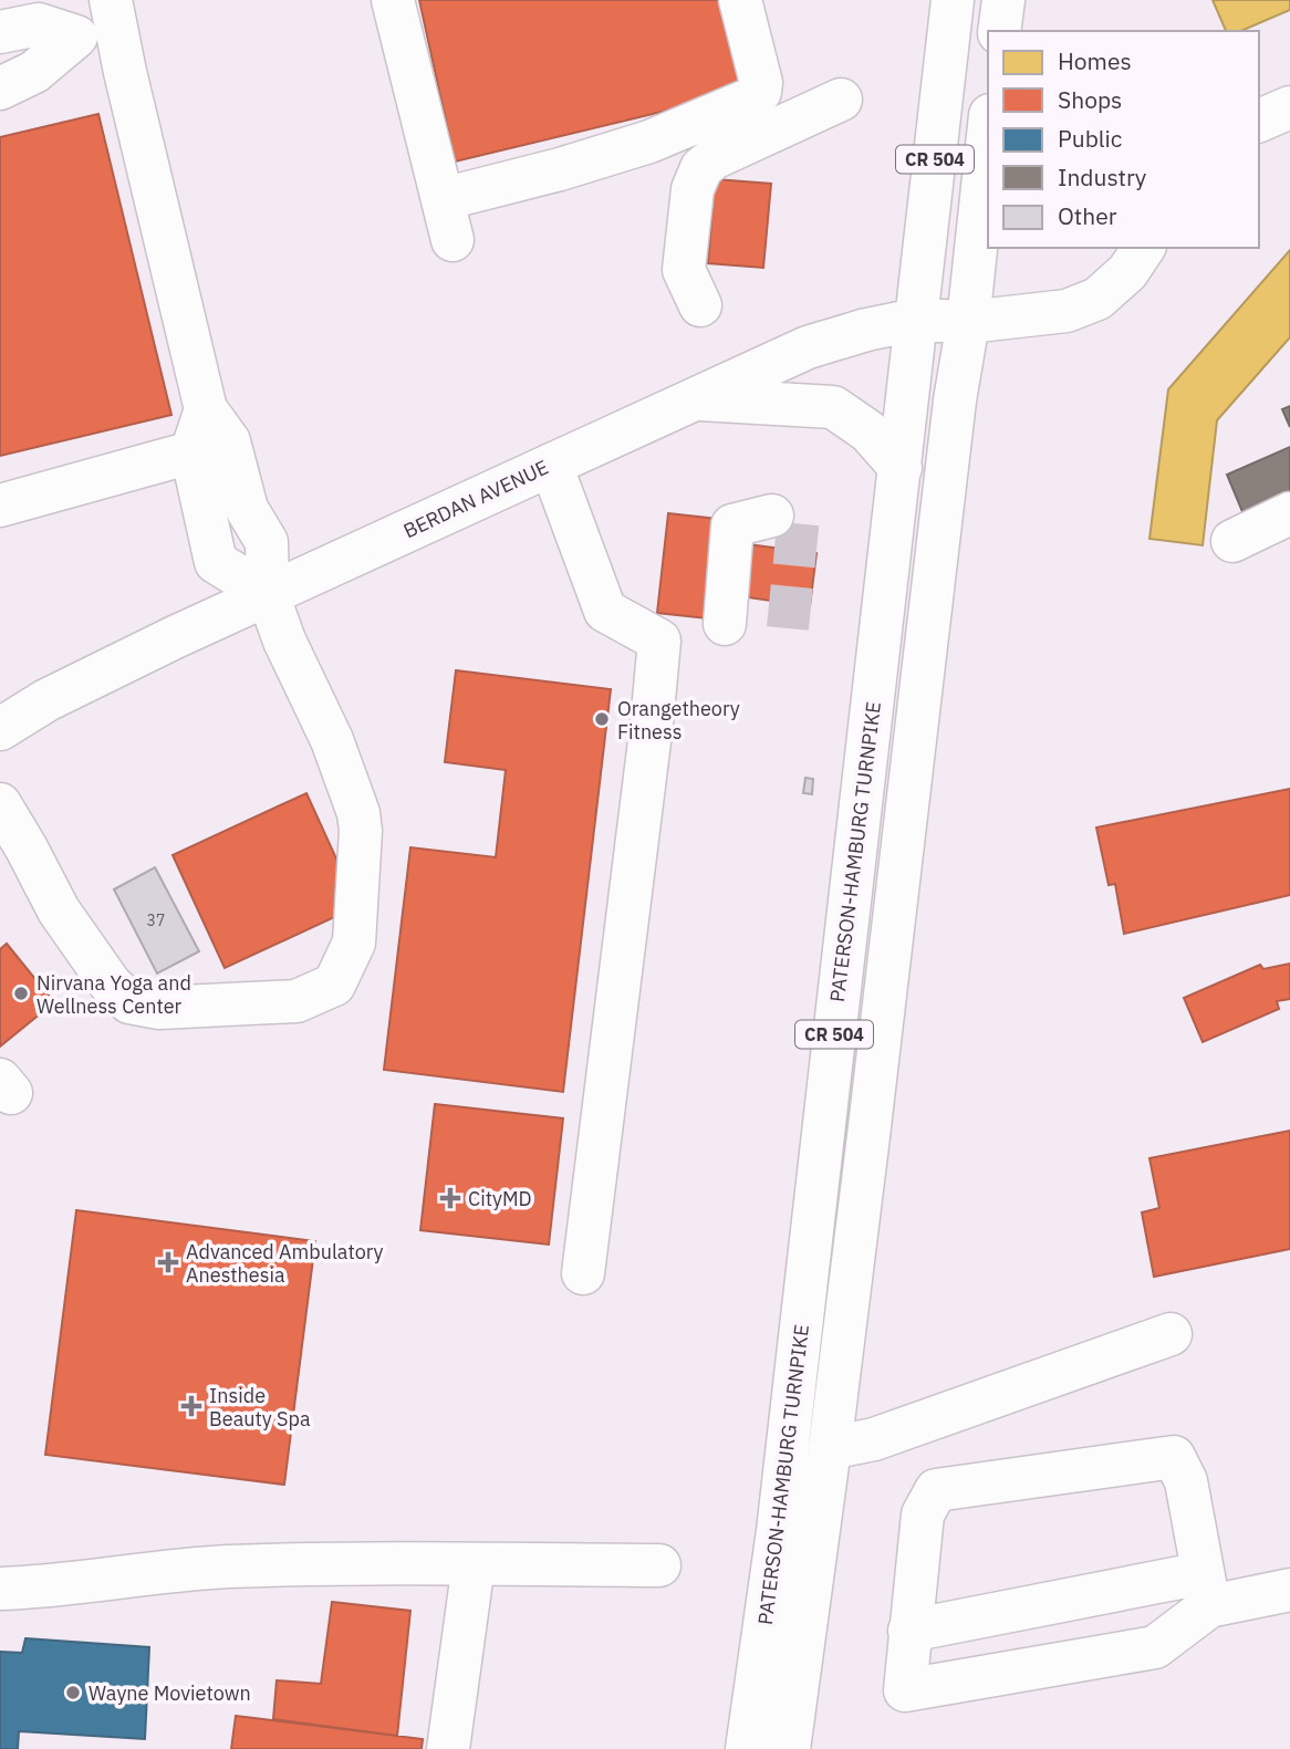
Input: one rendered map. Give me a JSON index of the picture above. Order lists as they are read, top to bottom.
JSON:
{
  "streets": {
    "main road": ["CR 504", "BERDAN AVENUE", "PATERSON-HAMBURG TURNPIKE"]
  },
  "crossings": [
    ["CR 504", "BERDAN AVENUE"],
    ["BERDAN AVENUE", "PATERSON-HAMBURG TURNPIKE"]
  ],
  "places": {
    "other": ["Orangetheory Fitness", "Nirvana Yoga and Wellness Center", "Wayne Movietown"],
    "health": ["CityMD", "Advanced Ambulatory Anesthesia", "Inside Beauty Spa"]
  },
  "house_numbers": ["37"],
  "legend": [
    "Homes",
    "Shops",
    "Public",
    "Industry",
    "Other"
  ]
}
